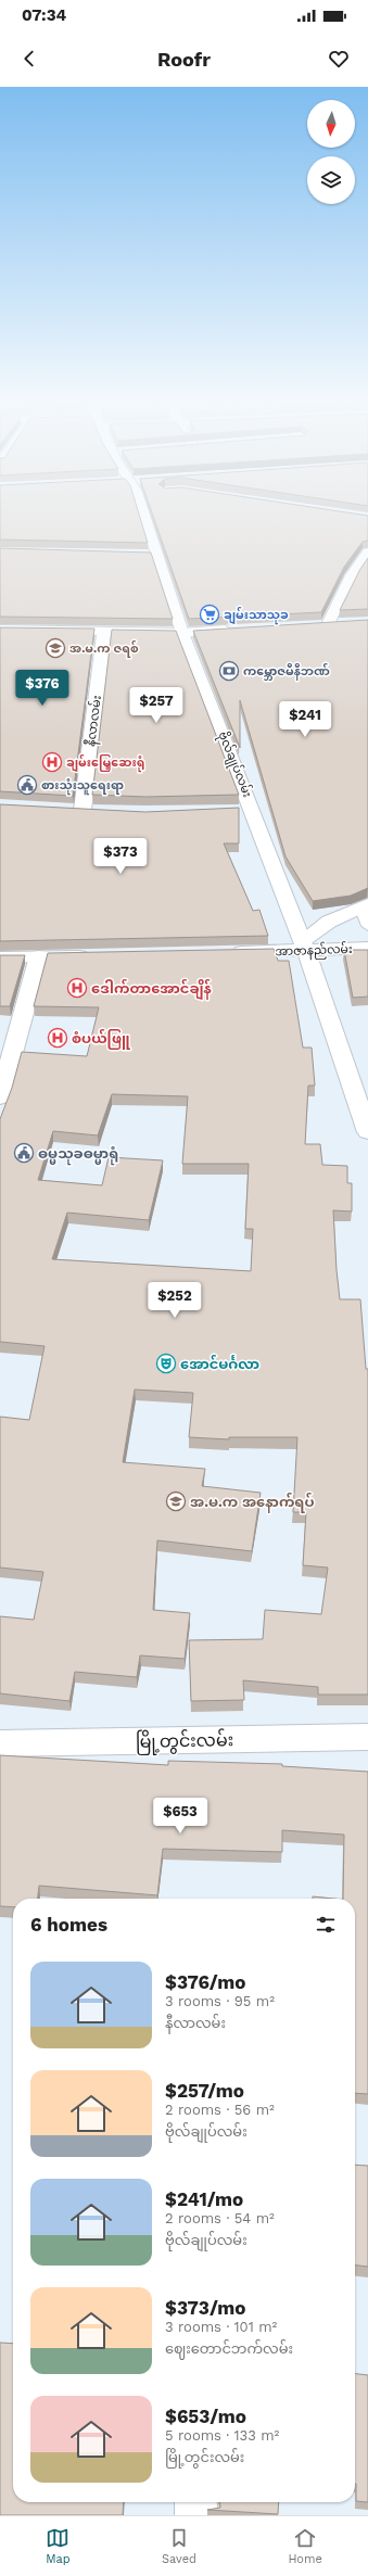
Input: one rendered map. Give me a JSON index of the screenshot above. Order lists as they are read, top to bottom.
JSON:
{
  "streets": {
    "street": [
      "နီလာလမ်း",
      "ဗိုလ်ချုပ်လမ်း",
      "အာဇာနည်လမ်း",
      "မြို့တွင်းလမ်း"
    ]
  },
  "crossings": [
    ["ဗိုလ်ချုပ်လမ်း", "အာဇာနည်လမ်း"]
  ],
  "places": {
    "supermarket": ["ချမ်းသာသုခ"],
    "school or university": ["အ.မ.က ဇရစ်", "အ.မ.က အနောက်ရပ်"],
    "bank": ["ကမ္ဘောဇမီနီဘဏ်"],
    "hospital": ["ချမ်းမြေ့ဆေးရုံ", "ဒေါက်တာအောင်ချိန်", "စံပယ်ဖြူ"],
    "public building": ["စားသုံးသူရေးရာ", "ဓမ္မသုခဓမ္မာရုံ"],
    "theatre": ["အောင်မင်္ဂလာ"]
  },
  "north": "bottom",
  "page": {
    "status": "07:34",
    "header": "Roofr",
    "price": [
      "$376",
      "$257",
      "$241",
      "$373",
      "$252",
      "$653"
    ],
    "heading": "6 homes",
    "list": [
      {
        "name": "$376/mo",
        "note": "3 rooms · 95 m² · နီလာလမ်း"
      },
      {
        "name": "$257/mo",
        "note": "2 rooms · 56 m² · ဗိုလ်ချုပ်လမ်း"
      },
      {
        "name": "$241/mo",
        "note": "2 rooms · 54 m² · ဗိုလ်ချုပ်လမ်း"
      },
      {
        "name": "$373/mo",
        "note": "3 rooms · 101 m² · ဈေးတောင်ဘက်လမ်း"
      },
      {
        "name": "$653/mo",
        "note": "5 rooms · 133 m² · မြို့တွင်းလမ်း"
      }
    ],
    "tabs": ["Map", "Saved", "Home"]
  }
}
